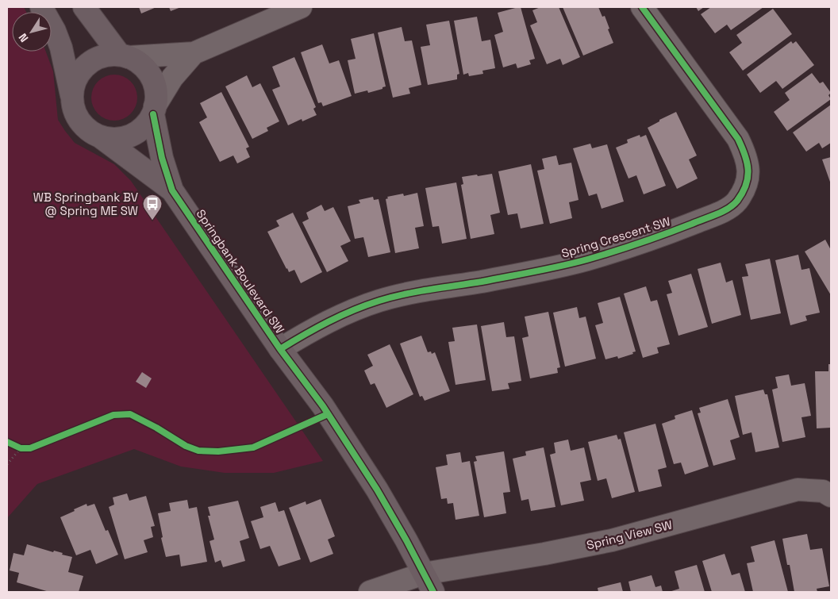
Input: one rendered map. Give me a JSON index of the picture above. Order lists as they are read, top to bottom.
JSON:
{
  "streets": {
    "street": ["Spring Crescent SW", "Springbank Boulevard SW", "Spring View SW"]
  },
  "crossings": [
    ["Spring Crescent SW", "Springbank Boulevard SW"],
    ["Springbank Boulevard SW", "Spring View SW"]
  ],
  "places": {
    "bus stop": ["WB Springbank BV @ Spring ME SW"]
  },
  "north": "bottom left"
}
